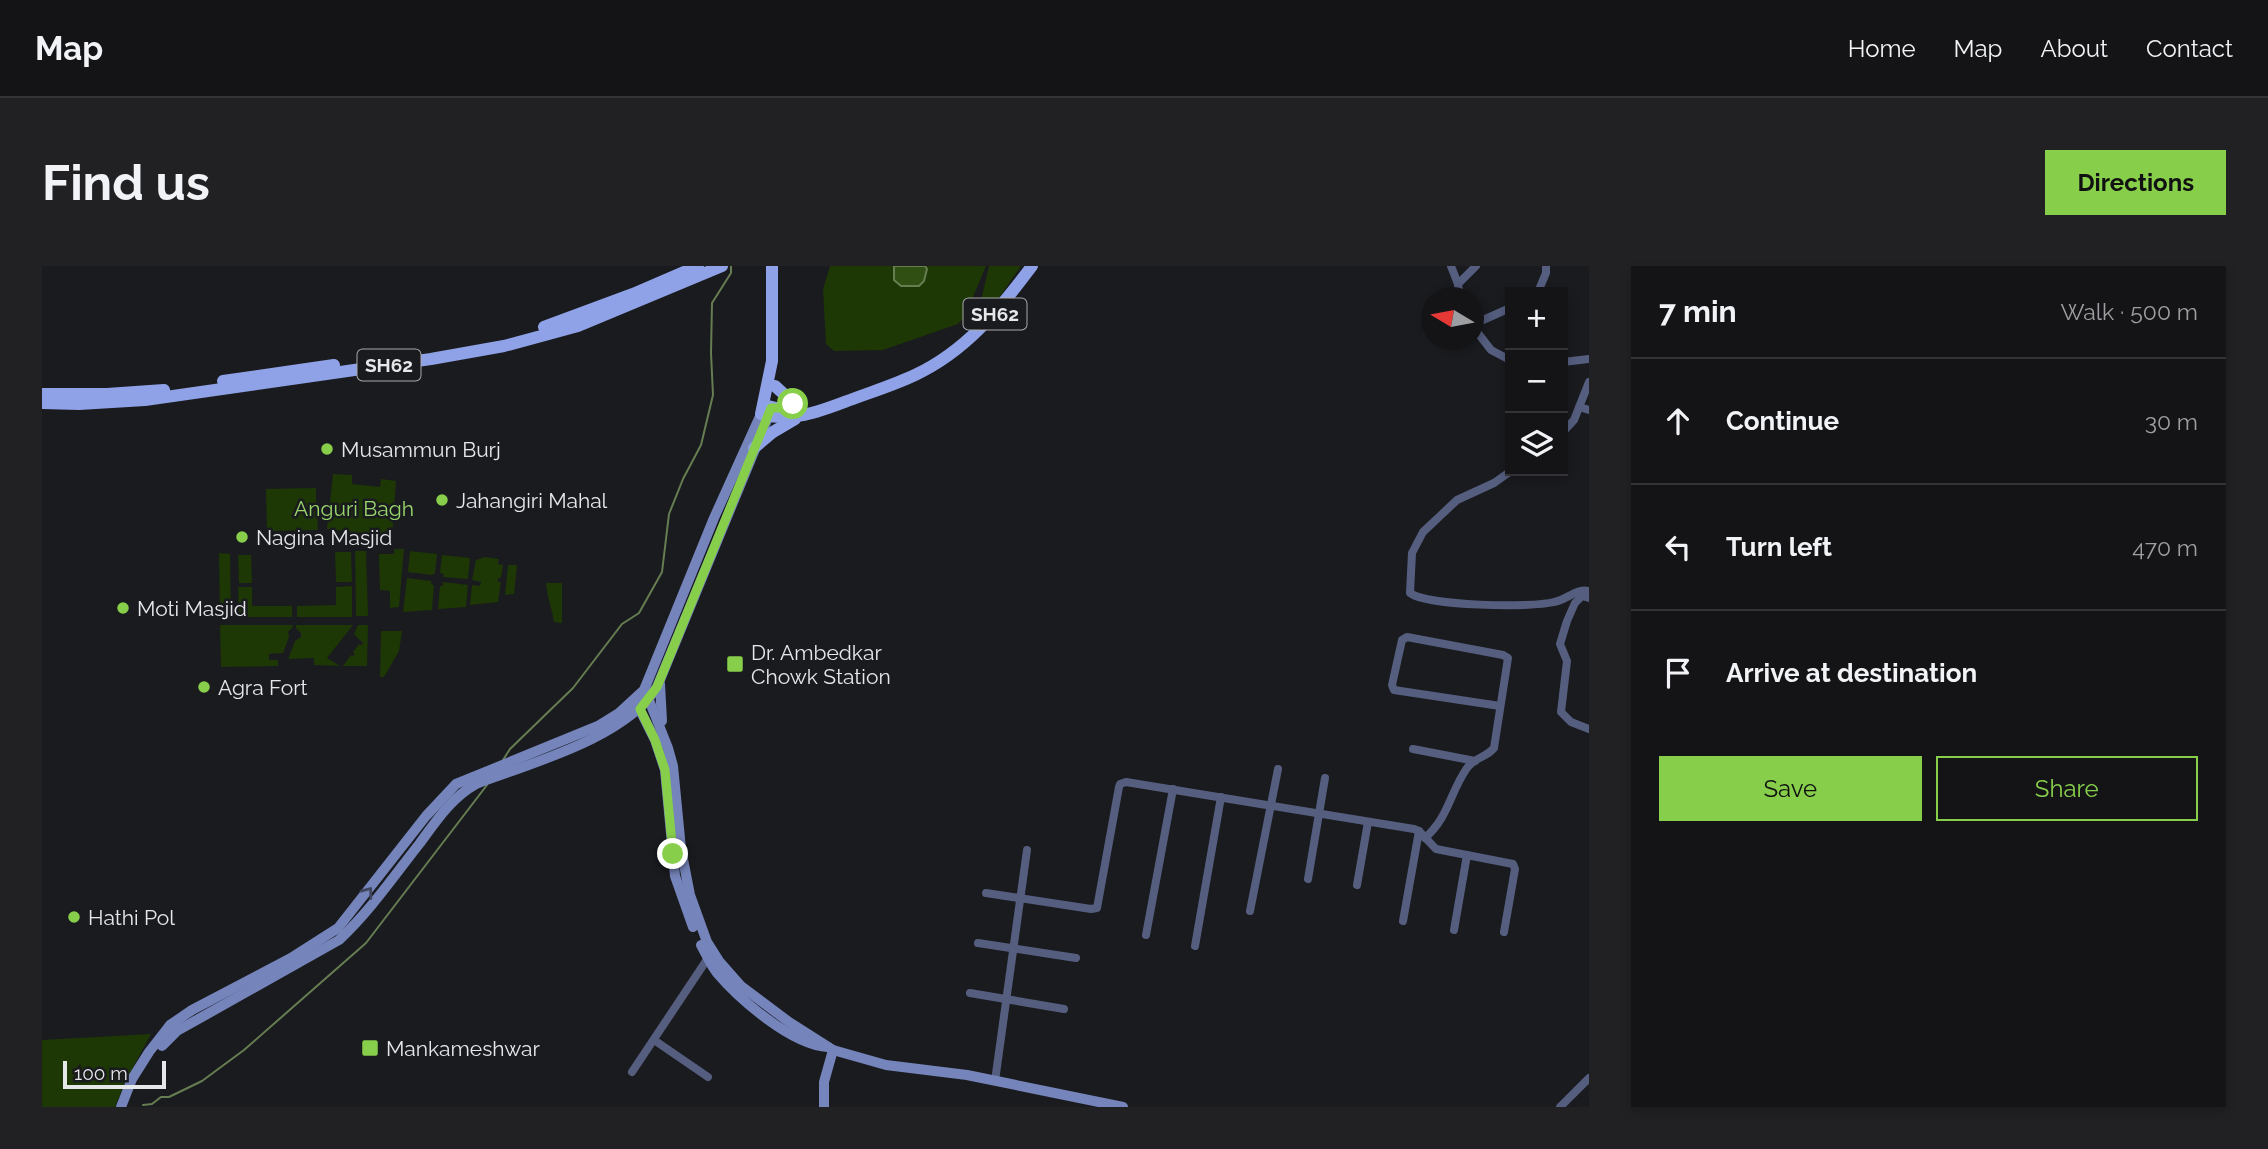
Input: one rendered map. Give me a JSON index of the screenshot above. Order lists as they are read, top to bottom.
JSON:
{
  "streets": {
    "main road": ["SH62"]
  },
  "parks": ["Anguri Bagh"],
  "places": {
    "other": [
      "Musammun Burj",
      "Jahangiri Mahal",
      "Nagina Masjid",
      "Moti Masjid",
      "Agra Fort",
      "Hathi Pol"
    ],
    "transit": ["Dr. Ambedkar Chowk Station", "Mankameshwar"]
  },
  "scale_bar": "100 m",
  "north": "left",
  "page": {
    "header": "Map",
    "nav": [
      "Home",
      "Map",
      "About",
      "Contact"
    ],
    "buttons": [
      "Directions",
      ["Save", "Share"]
    ],
    "title": "Find us",
    "heading": ["7 min", "Walk · 500 m"],
    "map_buttons": ["+", "−"],
    "list": [
      ["Continue", "30 m"],
      ["Turn left", "470 m"],
      "Arrive at destination"
    ],
    "scale": "100 m"
  }
}
